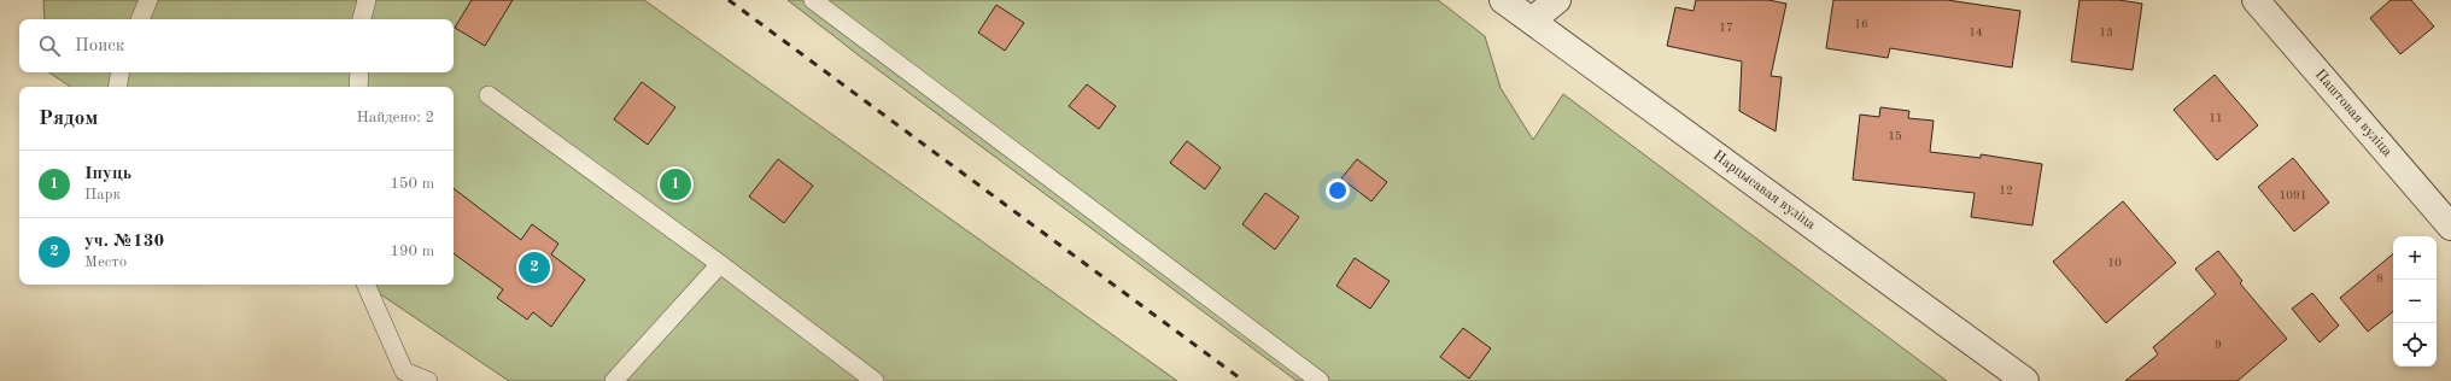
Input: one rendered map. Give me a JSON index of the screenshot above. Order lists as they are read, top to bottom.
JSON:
{
  "streets": {
    "street": ["Паштовая вуліца", "Нарцысавая вуліца"]
  },
  "house_numbers": [
    "16",
    "17",
    "14",
    "13",
    "11",
    "15",
    "12",
    "1091",
    "10",
    "8",
    "9"
  ],
  "page": {
    "search": "Поиск",
    "heading": ["Рядом", "Найдено: 2"],
    "list": [
      {
        "mark": "1",
        "name": "Іпуць",
        "note": "Парк",
        "value": "150 m"
      },
      {
        "mark": "2",
        "name": "уч. №130",
        "note": "Место",
        "value": "190 m"
      }
    ],
    "pins": ["1", "2"],
    "map_buttons": ["+", "−"]
  }
}
